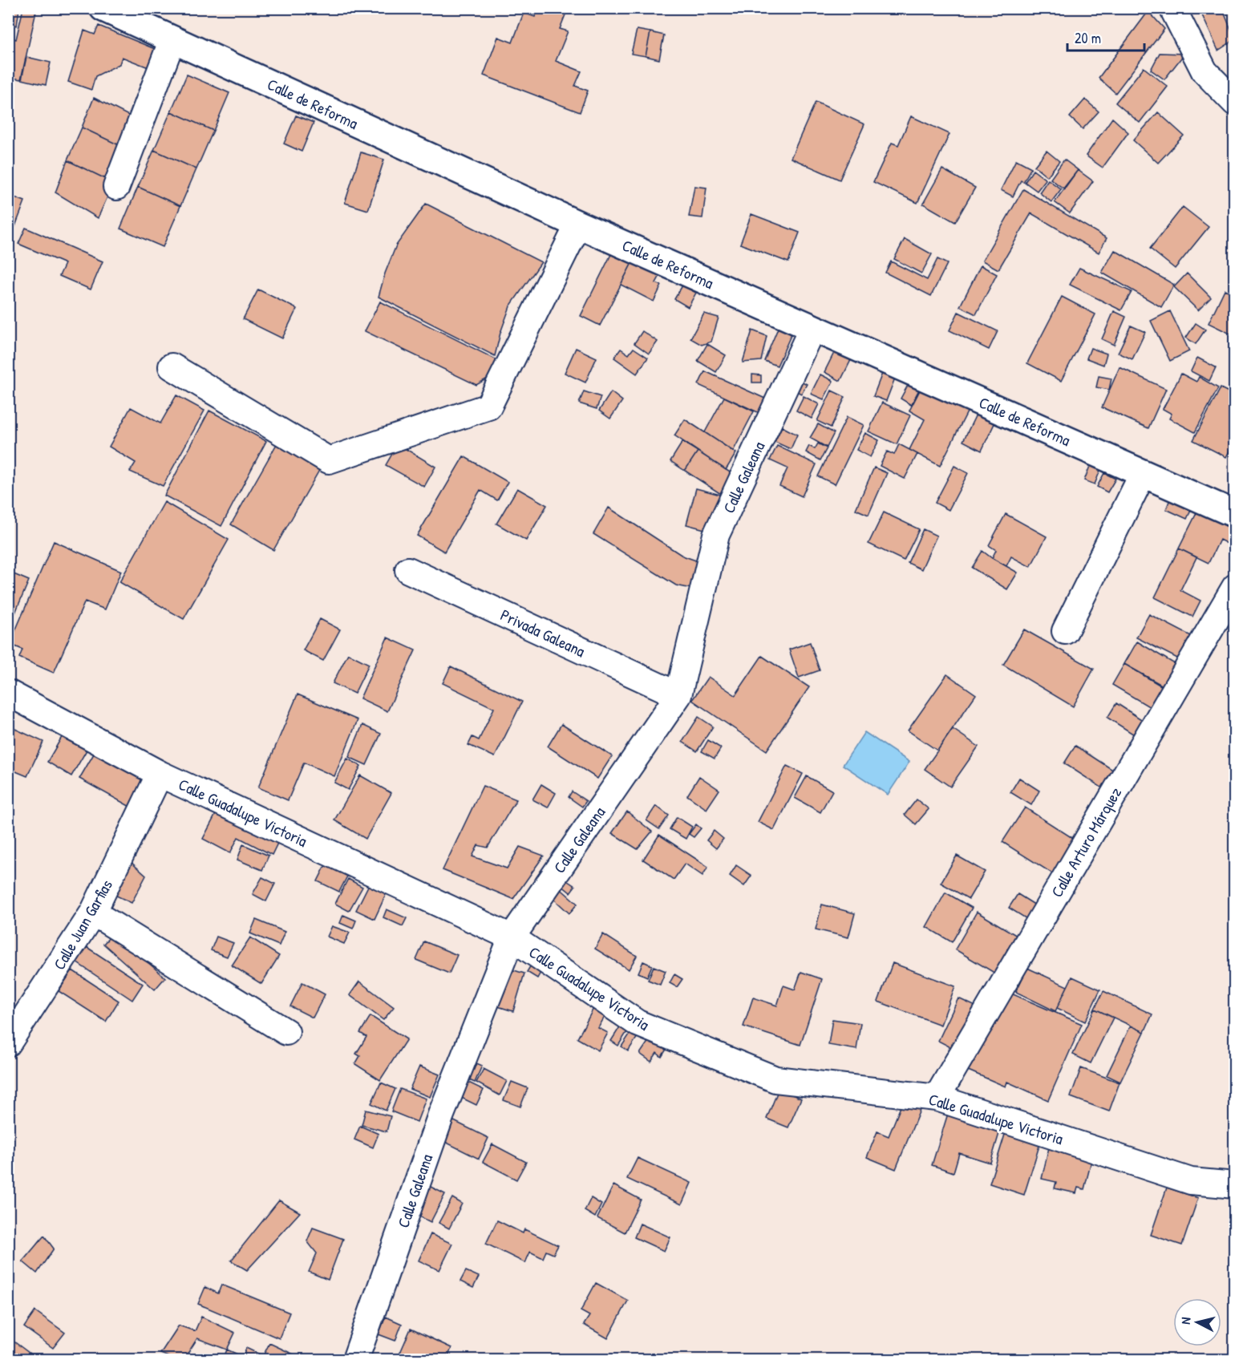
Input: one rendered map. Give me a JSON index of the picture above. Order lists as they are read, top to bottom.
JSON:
{
  "streets": {
    "main road": ["Calle de Reforma"],
    "street": [
      "Calle Galeana",
      "Privada Galeana",
      "Calle Guadalupe Victoria",
      "Calle Arturo Márquez",
      "Calle Juan Garfias"
    ]
  },
  "crossings": [
    ["Calle de Reforma", "Calle Galeana"],
    ["Calle Galeana", "Privada Galeana"],
    ["Calle Galeana", "Calle Guadalupe Victoria"],
    ["Calle Guadalupe Victoria", "Calle Arturo Márquez"],
    ["Calle Guadalupe Victoria", "Calle Juan Garfias"]
  ],
  "scale_bar": "20 m",
  "north": "left"
}
